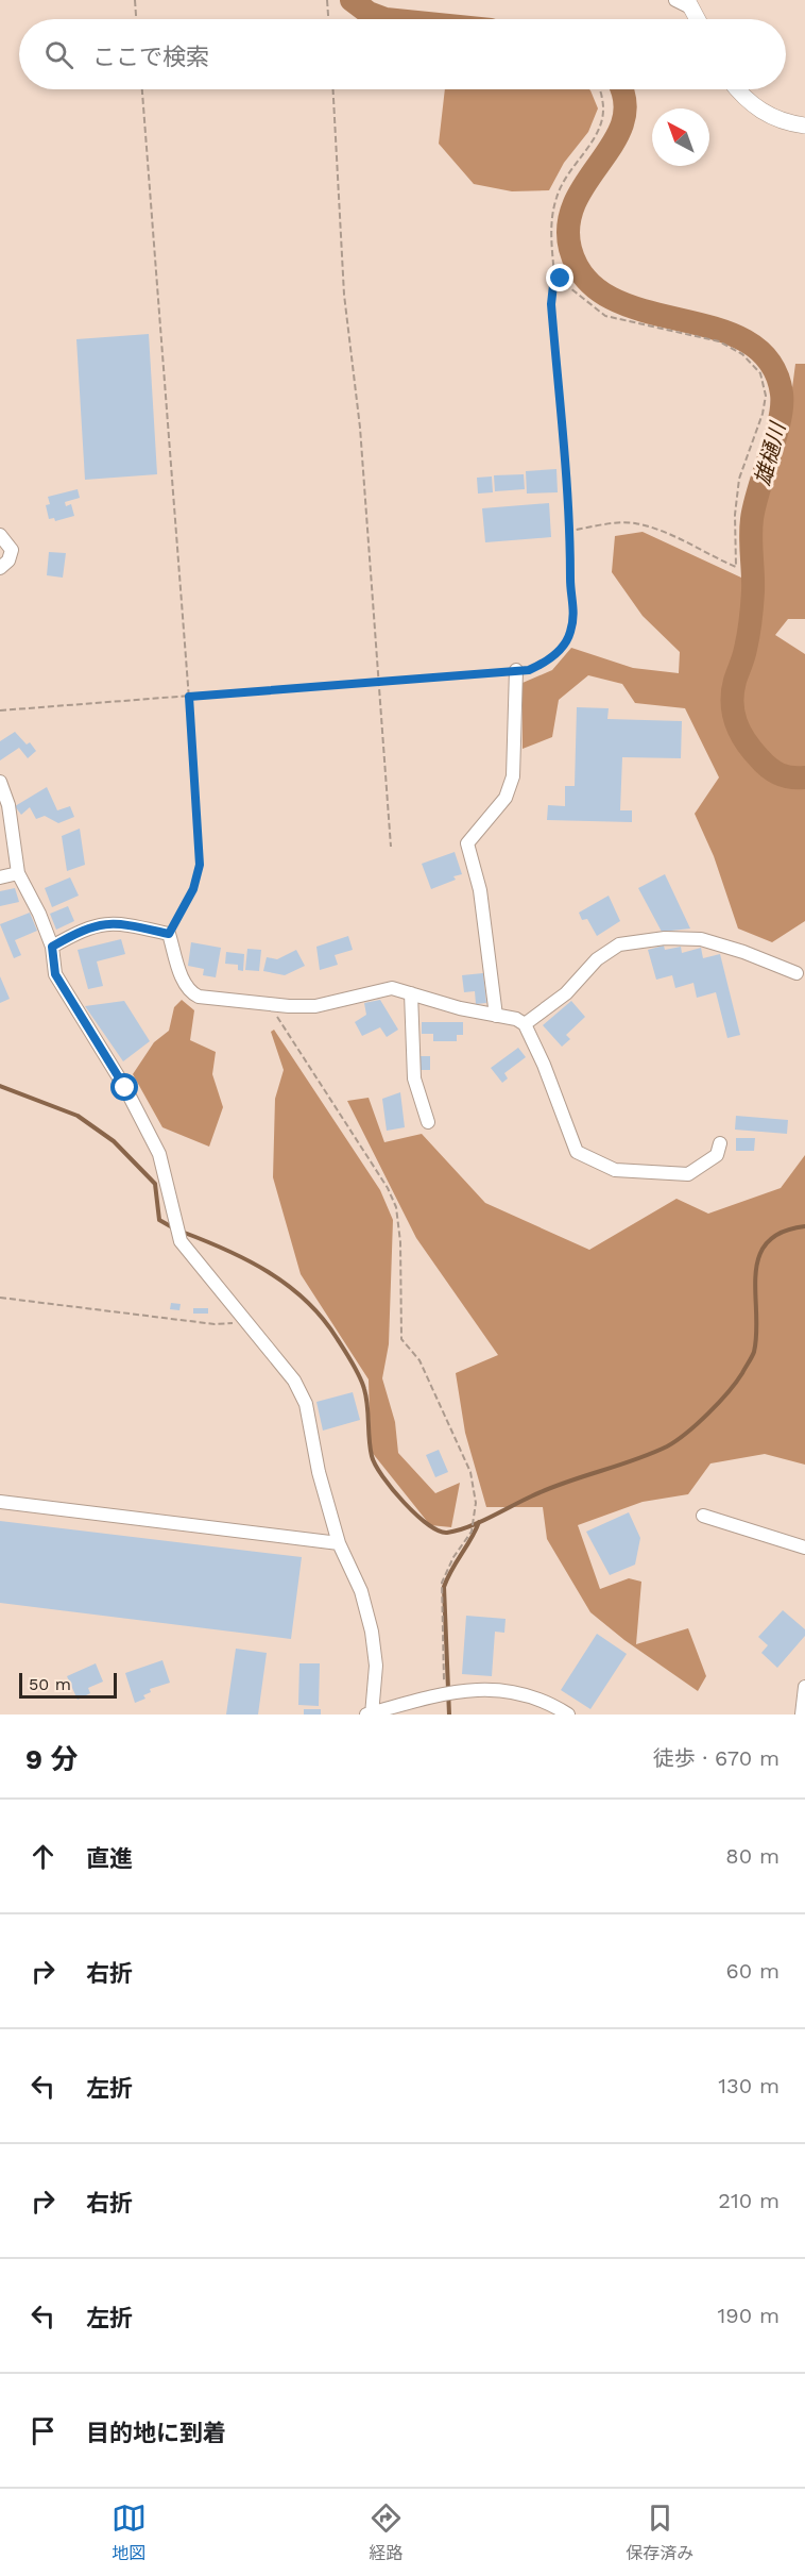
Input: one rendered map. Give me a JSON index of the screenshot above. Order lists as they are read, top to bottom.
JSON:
{
  "water": ["雄樋川"],
  "scale_bar": "50 m",
  "north": "top left",
  "page": {
    "search": "ここで検索",
    "scale": "50 m",
    "heading": ["9 分", "徒歩 · 670 m"],
    "list": [
      ["直進", "80 m"],
      ["右折", "60 m"],
      ["左折", "130 m"],
      ["右折", "210 m"],
      ["左折", "190 m"],
      "目的地に到着"
    ],
    "nav": ["地図", "経路", "保存済み"]
  }
}
